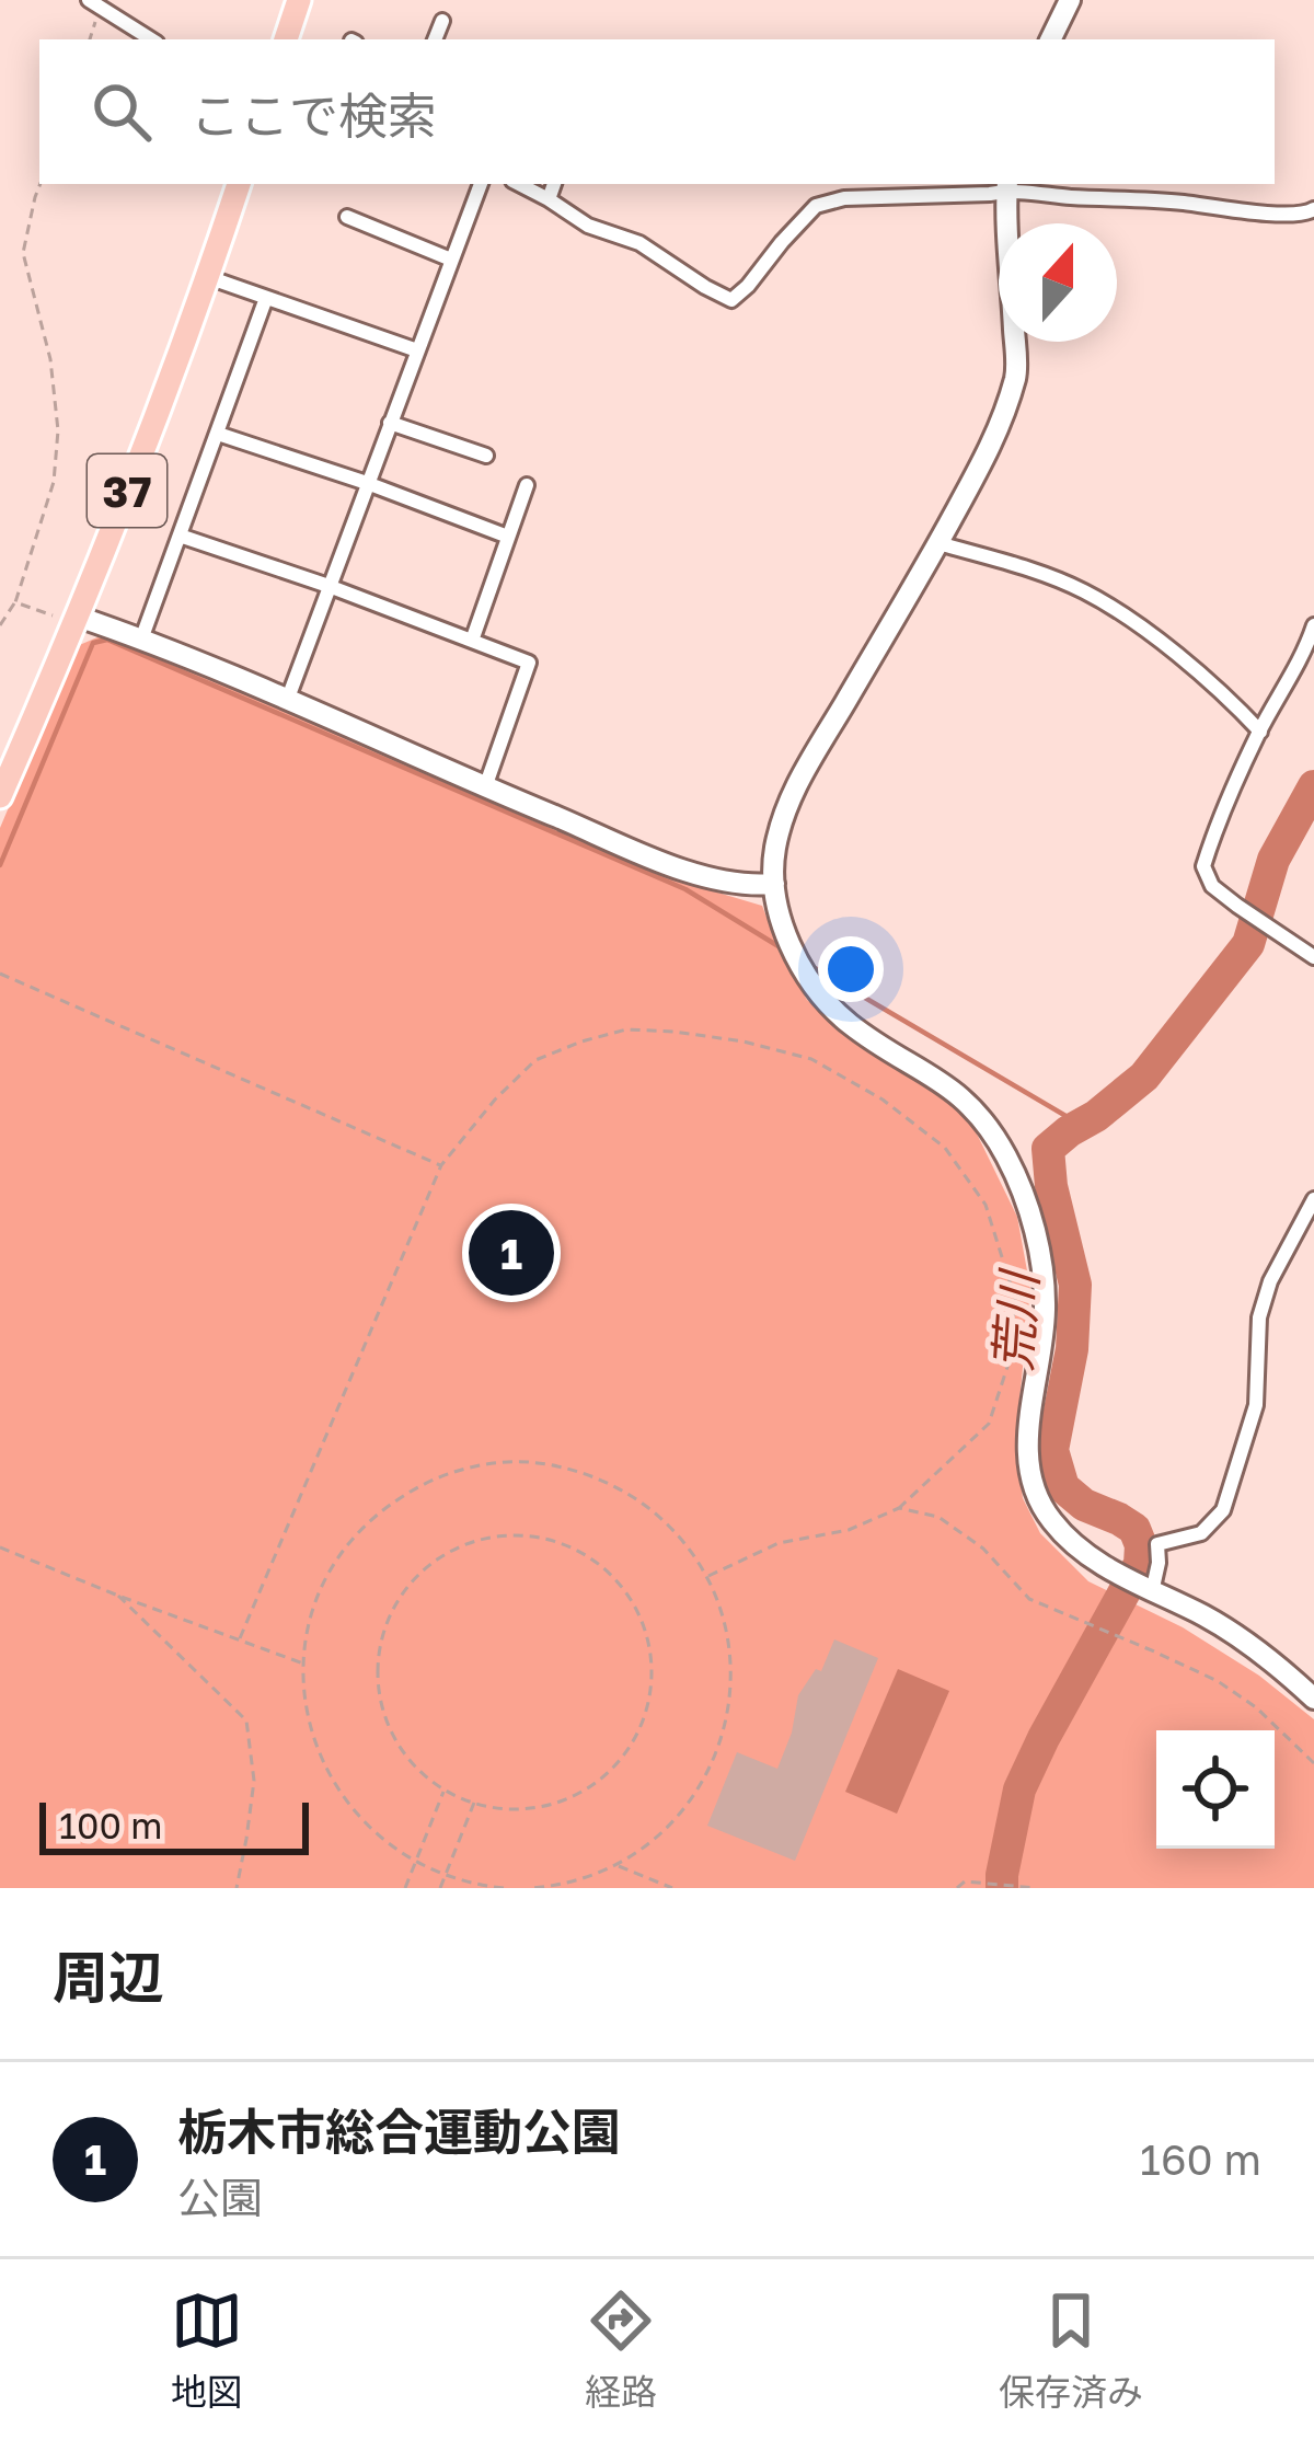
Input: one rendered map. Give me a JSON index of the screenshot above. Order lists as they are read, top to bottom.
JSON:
{
  "streets": {
    "main road": ["37"]
  },
  "water": ["荒川"],
  "scale_bar": "100 m",
  "north": "top",
  "page": {
    "search": "ここで検索",
    "pins": "1",
    "scale": "100 m",
    "heading": "周辺",
    "list": [
      {
        "mark": "1",
        "name": "栃木市総合運動公園",
        "note": "公園",
        "value": "160 m"
      }
    ],
    "nav": ["地図", "経路", "保存済み"]
  }
}
